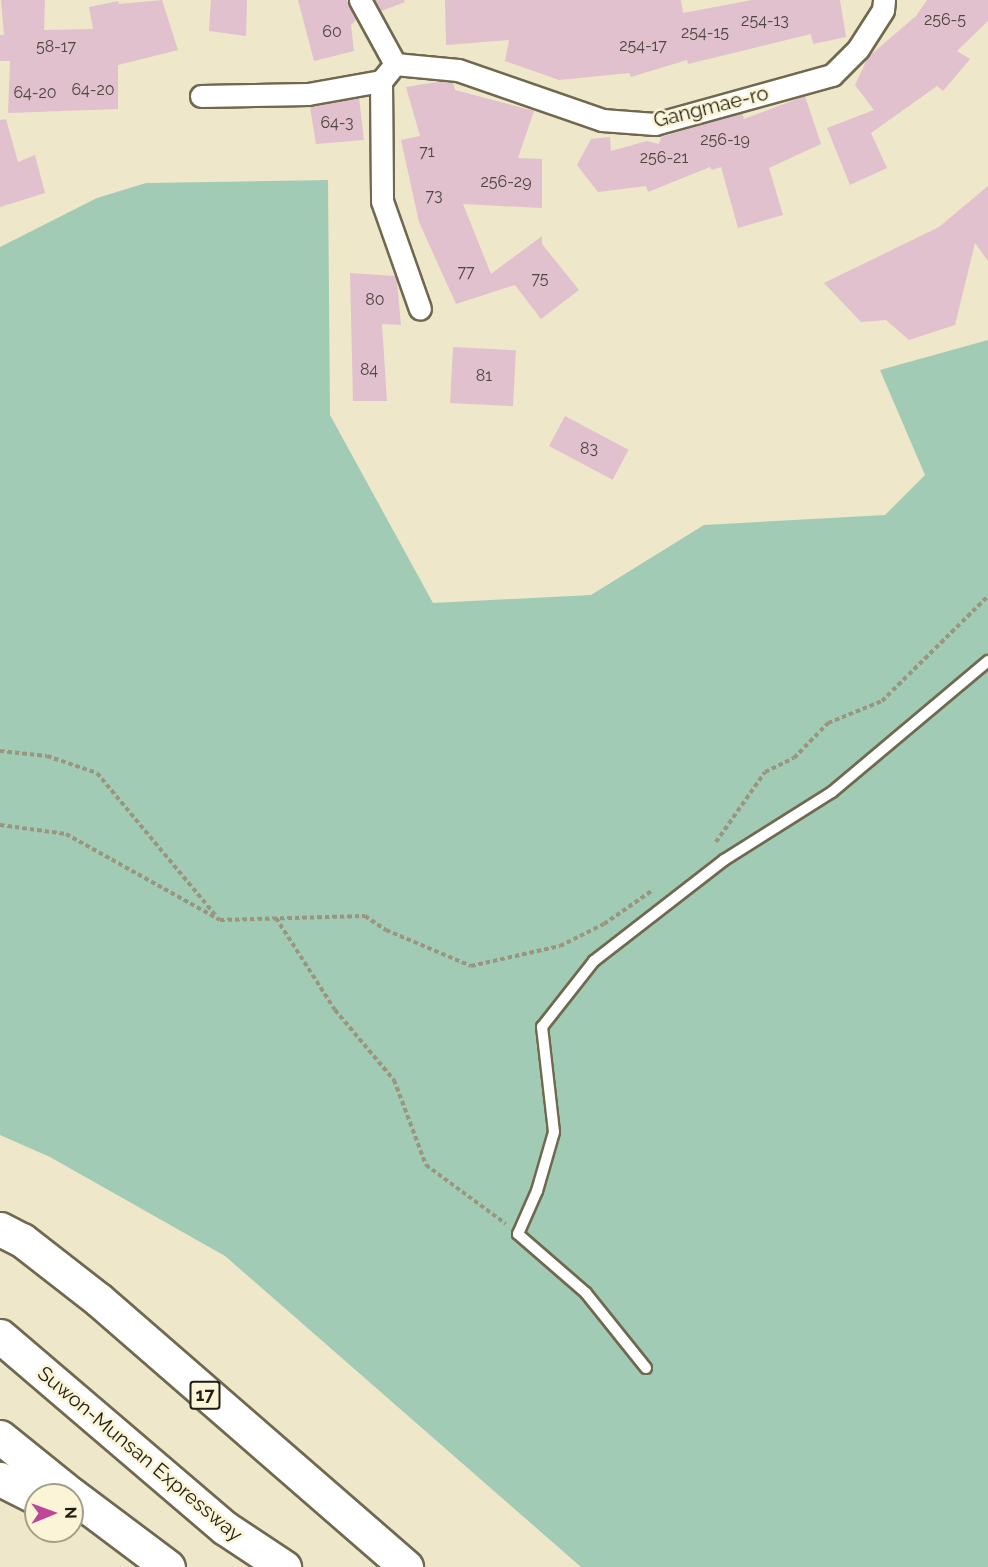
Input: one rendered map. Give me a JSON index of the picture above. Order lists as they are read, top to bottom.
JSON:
{
  "streets": {
    "highway": ["17", "Suwon-Munsan Expressway"],
    "street": ["Gangmae-ro"]
  },
  "house_numbers": [
    "256-5",
    "254-13",
    "60",
    "254-15",
    "254-17",
    "58-17",
    "64-20",
    "64-20",
    "64-3",
    "256-19",
    "71",
    "256-21",
    "256-29",
    "73",
    "77",
    "75",
    "80",
    "84",
    "81",
    "83"
  ],
  "north": "right"
}
